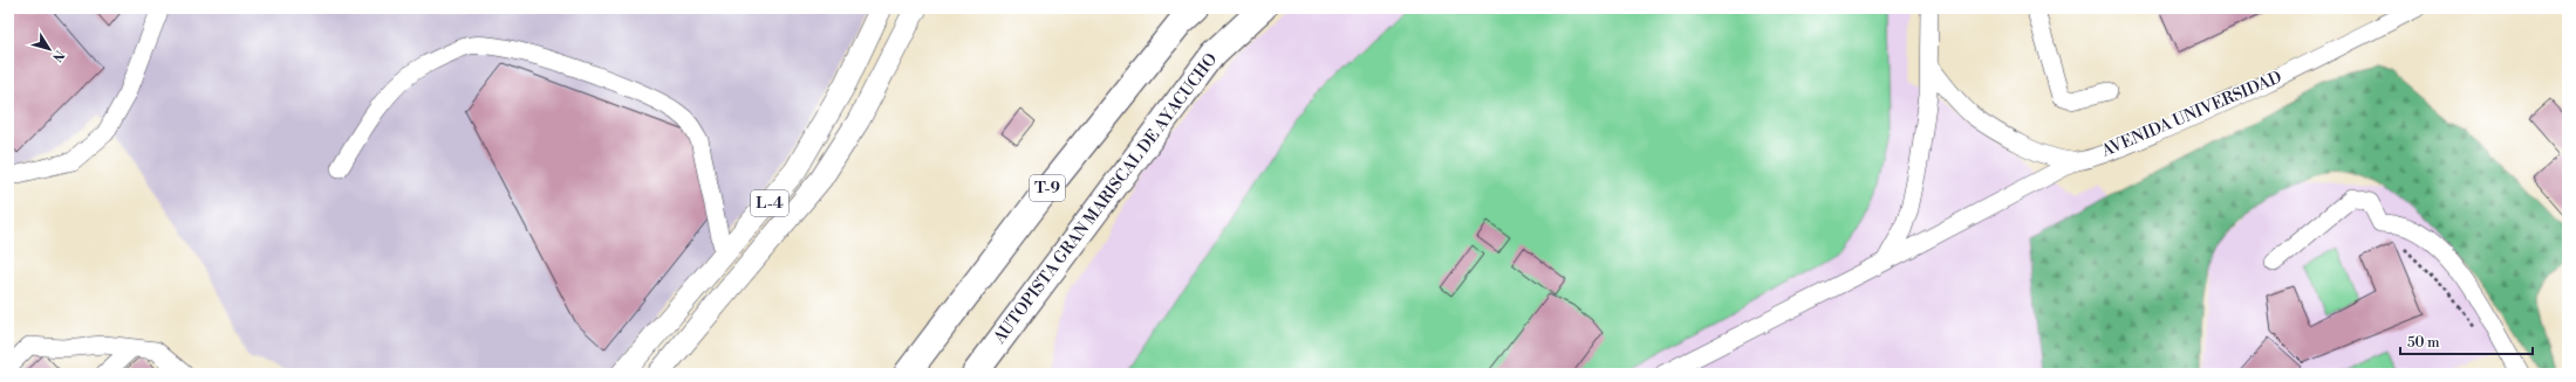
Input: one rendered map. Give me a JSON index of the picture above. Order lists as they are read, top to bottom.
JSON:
{
  "streets": {
    "highway": ["T-9", "AUTOPISTA GRAN MARISCAL DE AYACUCHO"],
    "main road": ["L-4"],
    "street": ["AVENIDA UNIVERSIDAD"]
  },
  "scale_bar": "50 m",
  "north": "bottom right"
}
